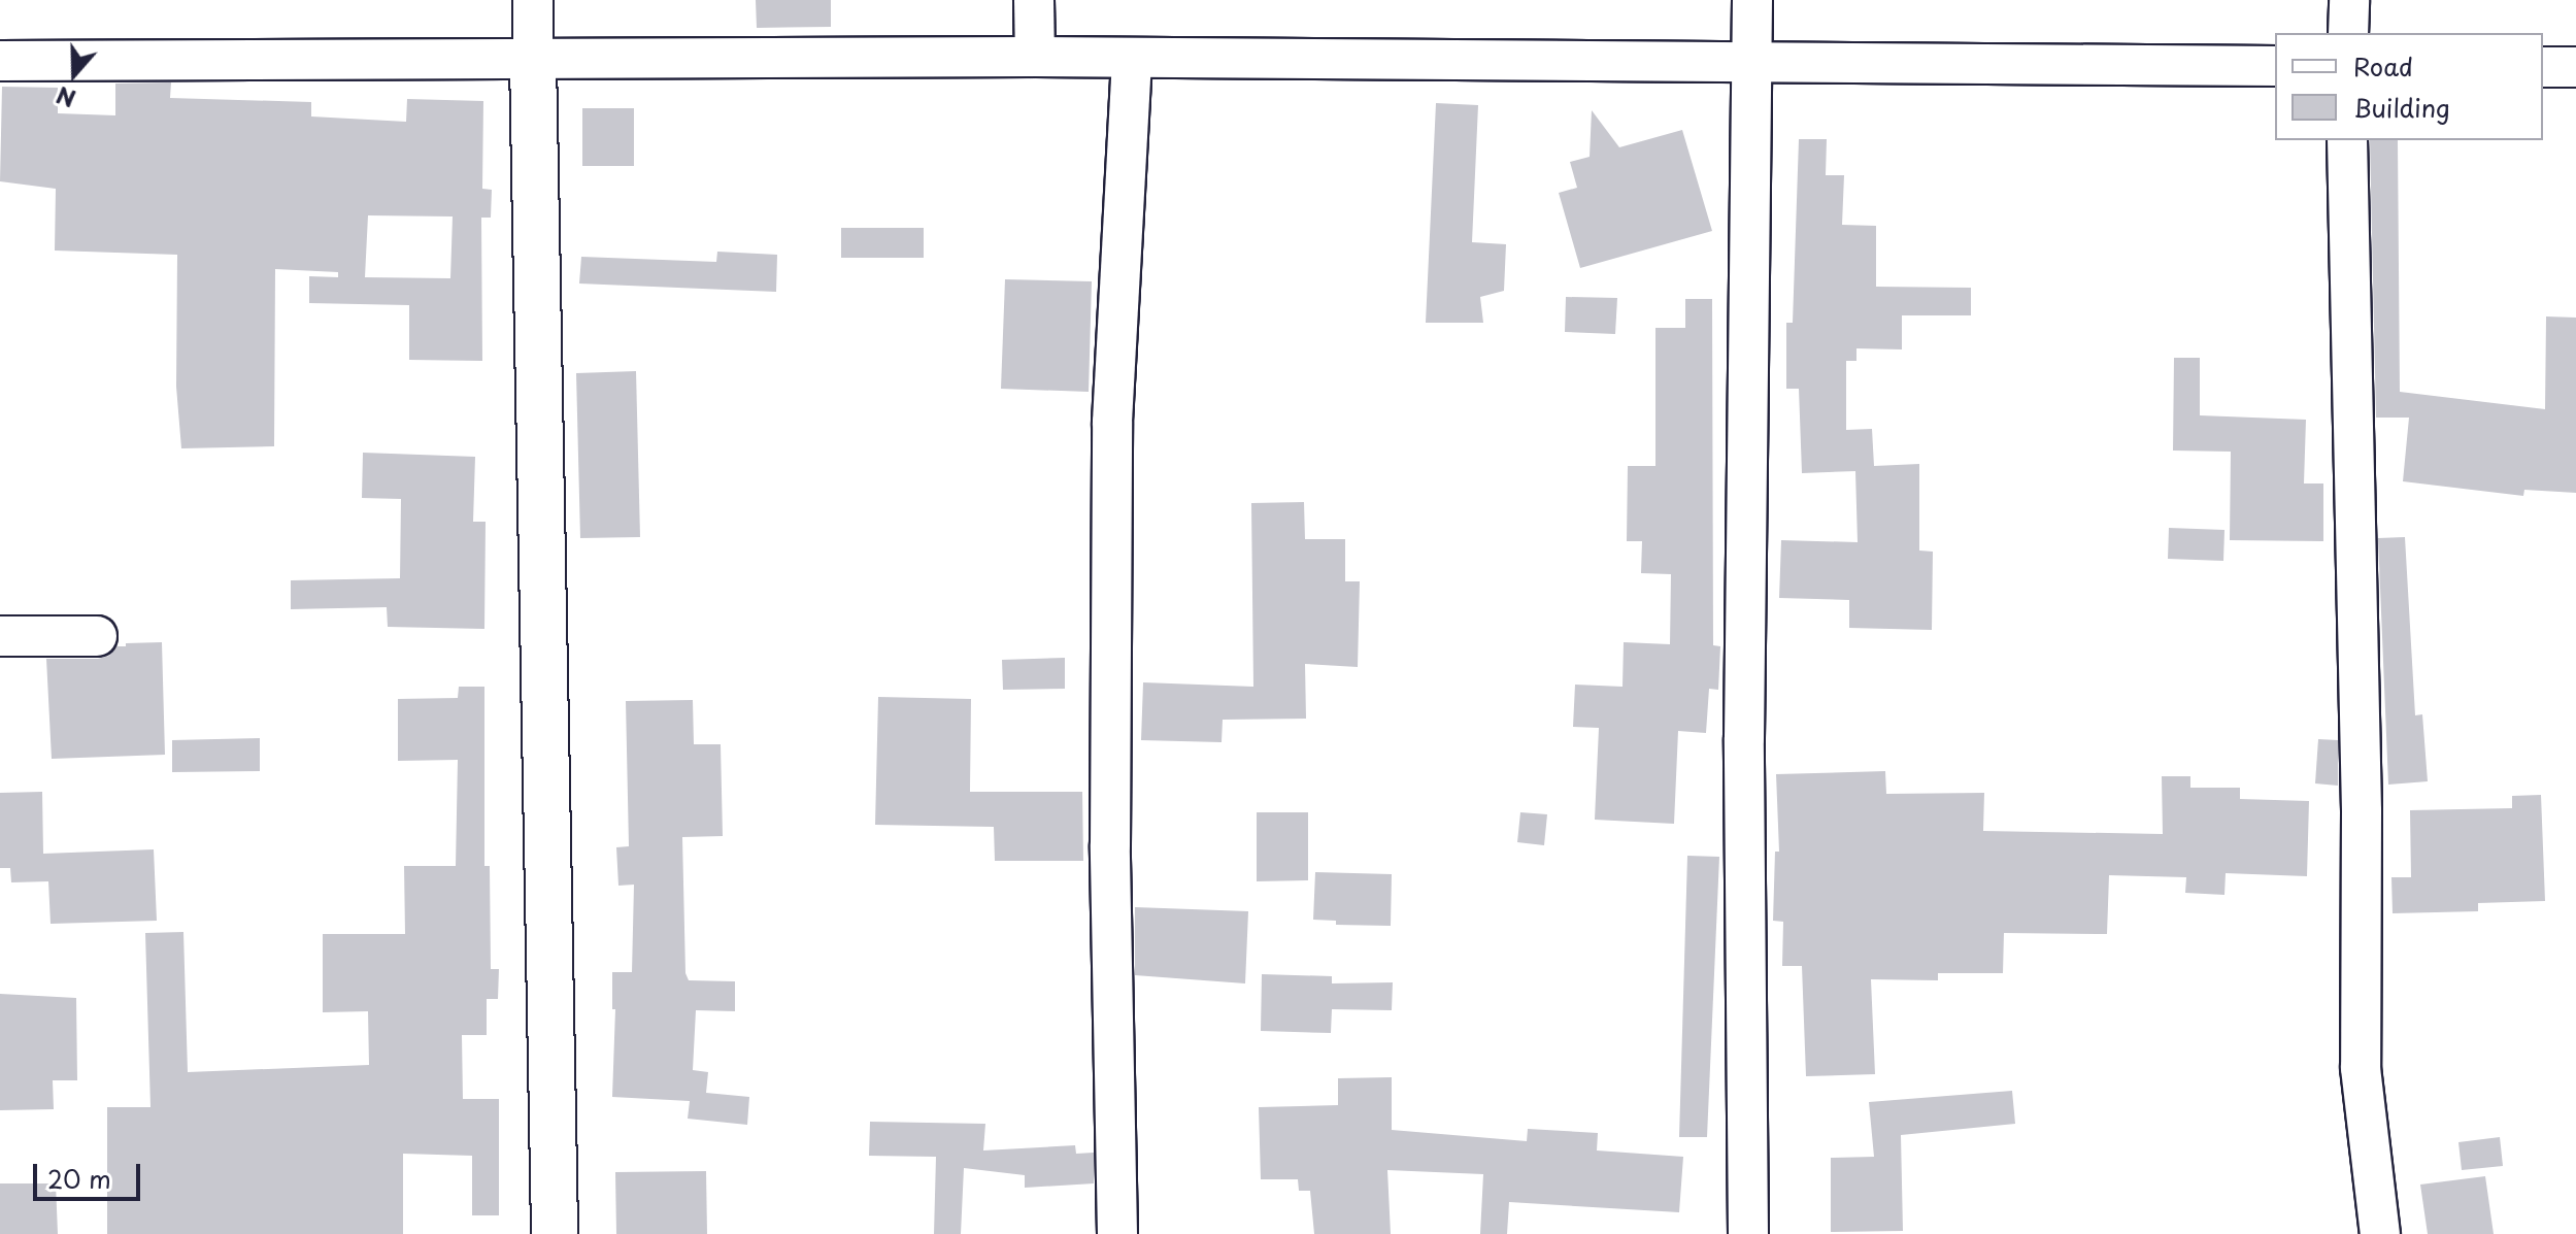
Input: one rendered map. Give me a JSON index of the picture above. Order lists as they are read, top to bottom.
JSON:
{
  "legend": ["Road", "Building"],
  "scale_bar": "20 m",
  "north": "bottom"
}
